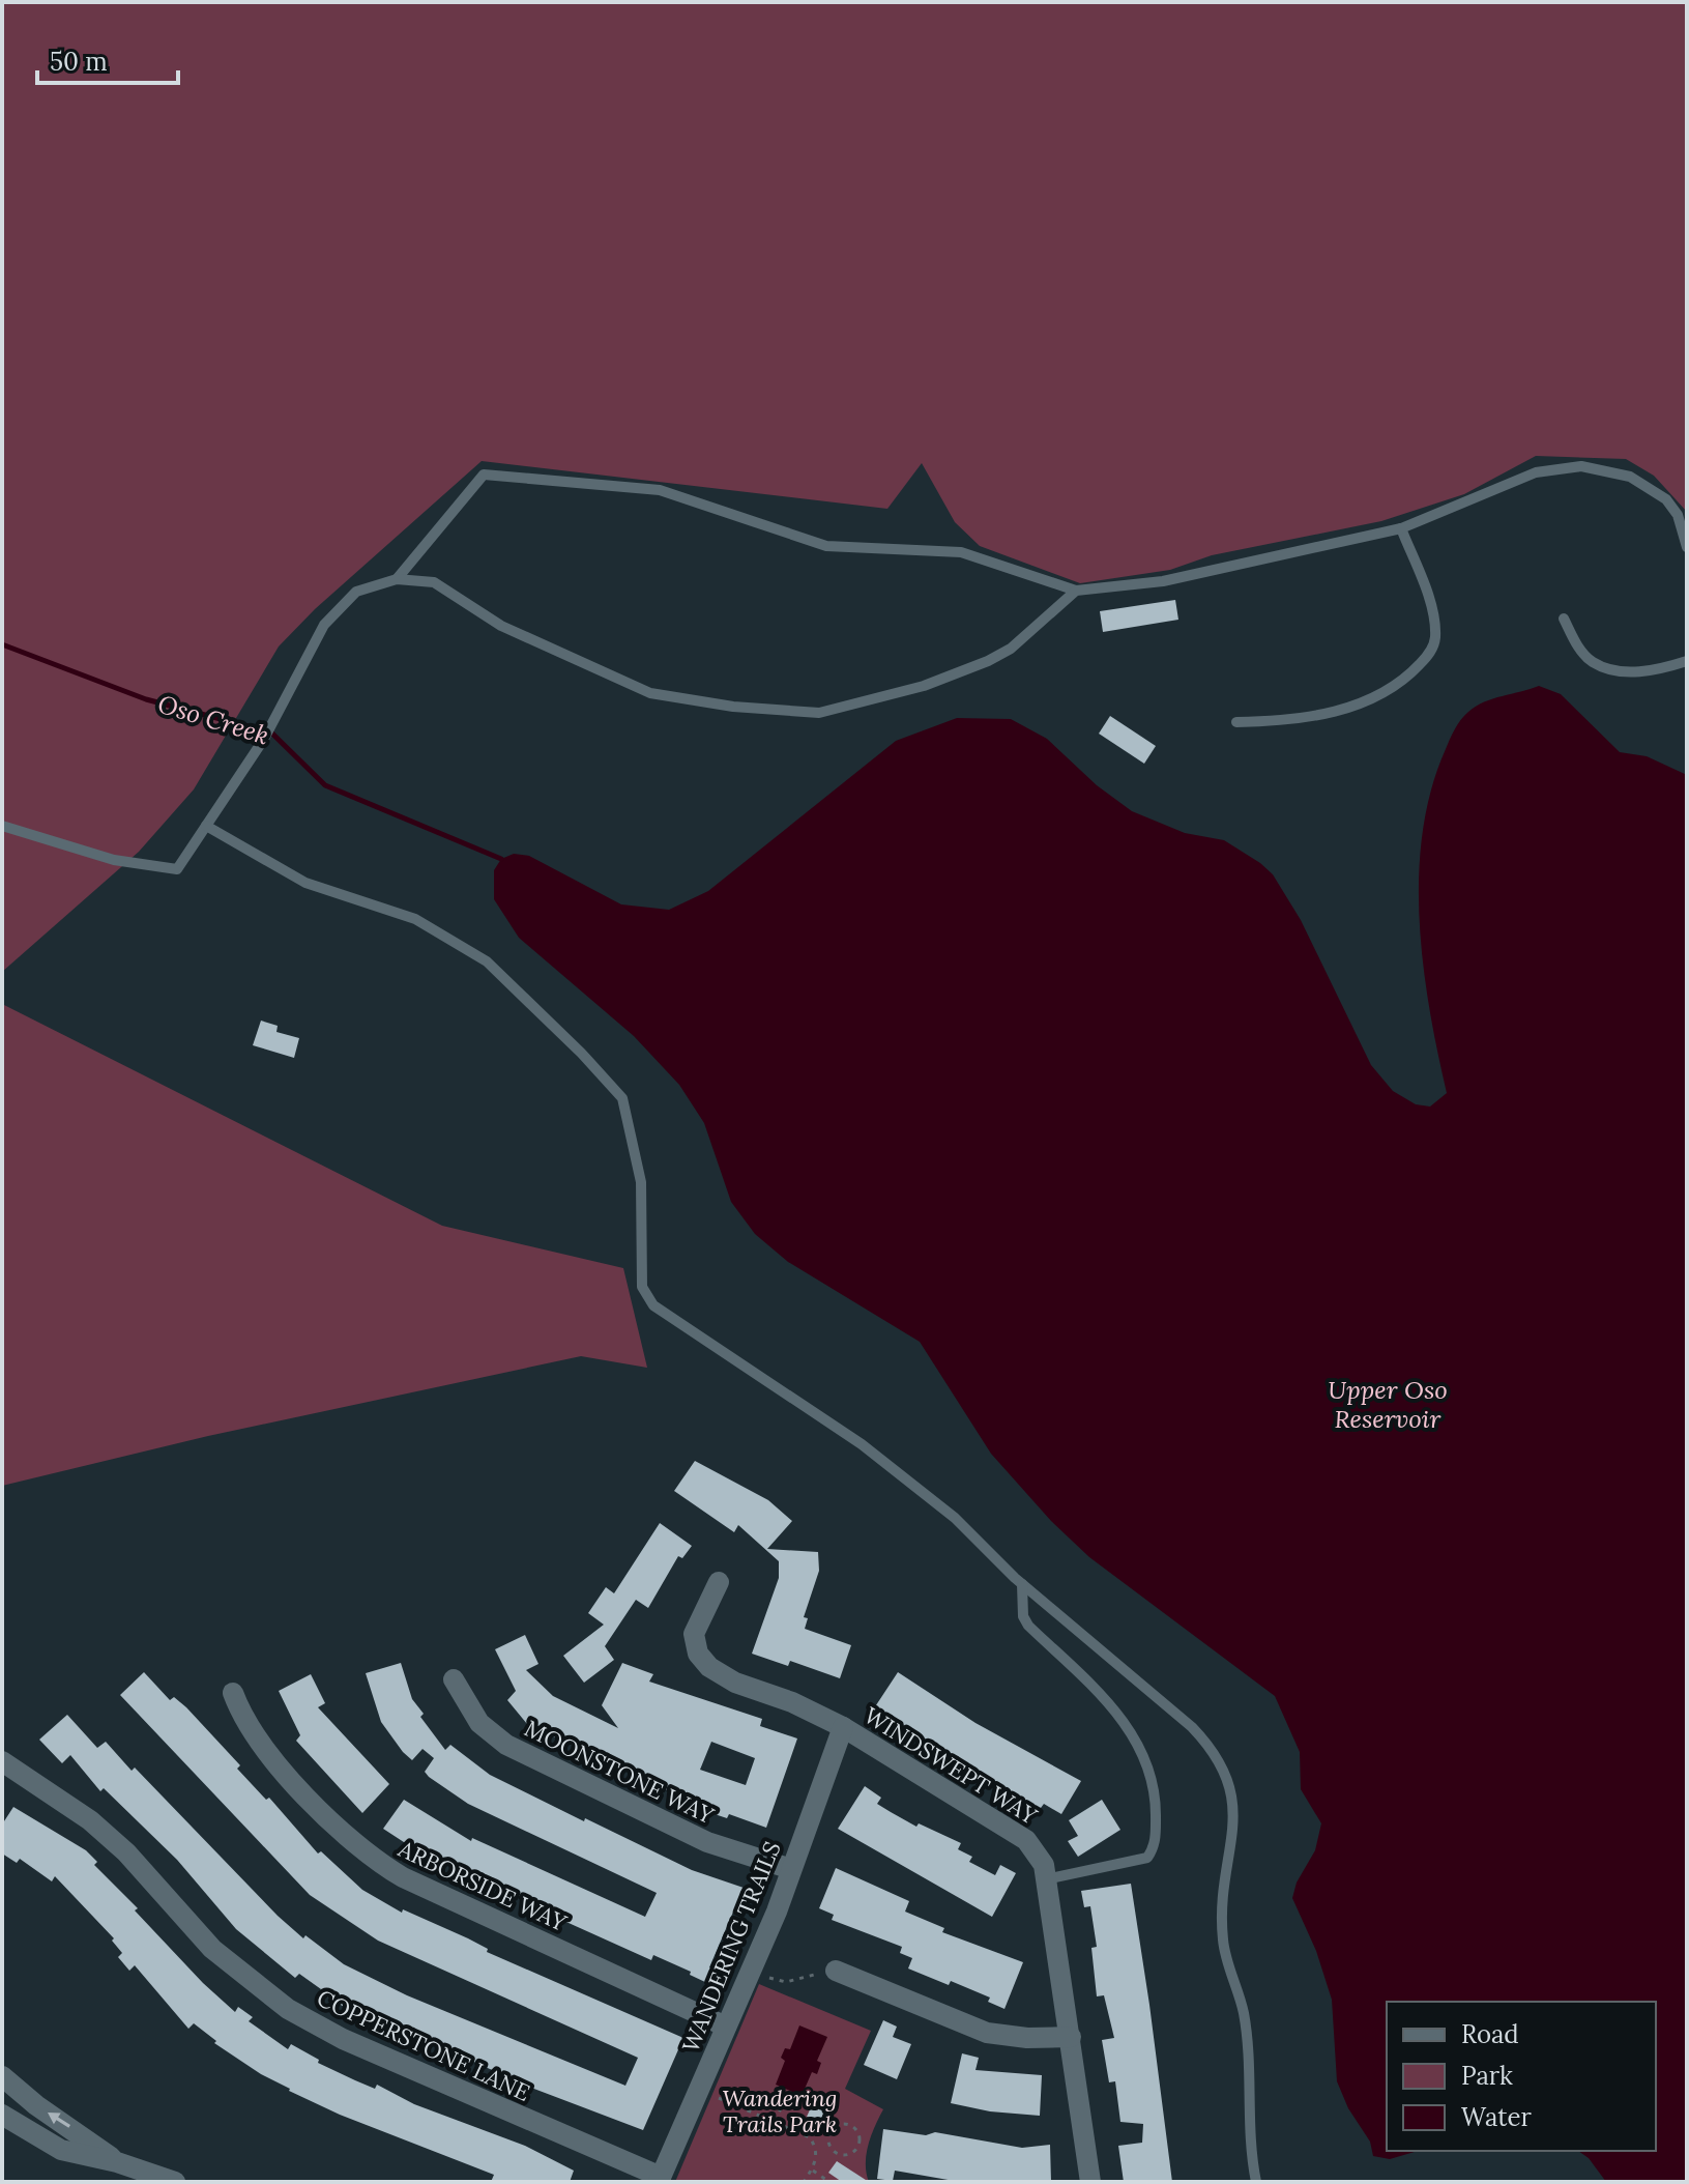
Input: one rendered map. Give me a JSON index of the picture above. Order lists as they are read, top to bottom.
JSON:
{
  "streets": {
    "street": [
      "WINDSWEPT WAY",
      "MOONSTONE WAY",
      "ARBORSIDE WAY",
      "WANDERING TRAILS",
      "COPPERSTONE LANE"
    ]
  },
  "crossings": [
    ["WINDSWEPT WAY", "WANDERING TRAILS"],
    ["MOONSTONE WAY", "WANDERING TRAILS"],
    ["ARBORSIDE WAY", "WANDERING TRAILS"],
    ["WANDERING TRAILS", "COPPERSTONE LANE"]
  ],
  "water": ["Oso Creek", "Upper Oso Reservoir"],
  "parks": ["Wandering Trails Park"],
  "legend": ["Road", "Park", "Water"],
  "scale_bar": "50 m"
}
